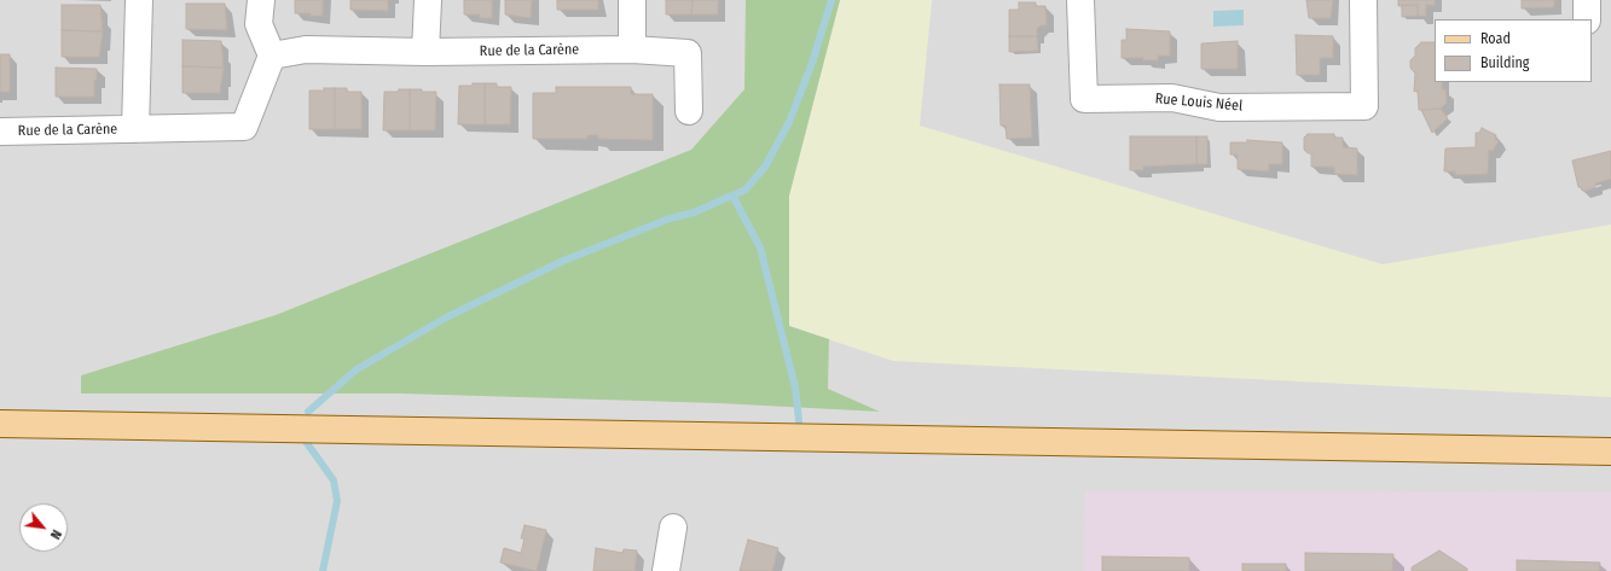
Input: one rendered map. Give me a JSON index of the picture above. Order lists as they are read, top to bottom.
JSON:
{
  "streets": {
    "street": ["Rue de la Carène", "Rue Louis Néel"]
  },
  "legend": ["Road", "Building"],
  "north": "bottom right"
}
